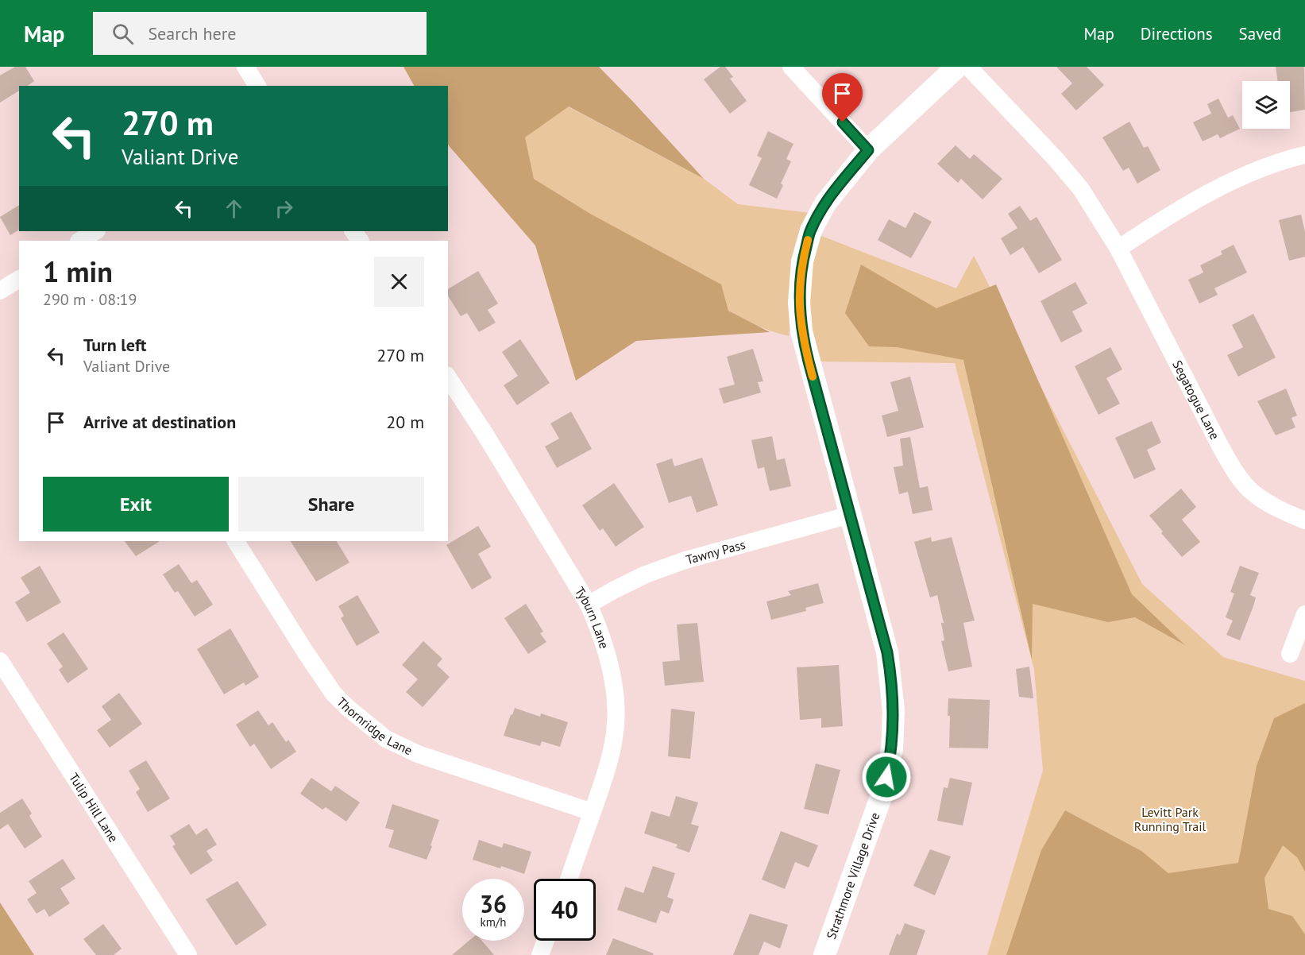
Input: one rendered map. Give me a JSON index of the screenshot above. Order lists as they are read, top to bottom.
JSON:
{
  "streets": {
    "street": [
      "Segatogue Lane",
      "Tawny Pass",
      "Tyburn Lane",
      "Thornridge Lane",
      "Tulip Hill Lane",
      "Strathmore Village Drive"
    ]
  },
  "crossings": [
    ["Tawny Pass", "Tyburn Lane"],
    ["Tawny Pass", "Strathmore Village Drive"],
    ["Tyburn Lane", "Thornridge Lane"]
  ],
  "parks": ["Levitt Park Running Trail"],
  "page": {
    "header": "Map",
    "search": "Search here",
    "nav": ["Map", "Directions", "Saved"],
    "turn": ["270 m", "Valiant Drive"],
    "heading": ["1 min", "290 m · 08:19"],
    "list": [
      {
        "name": "Turn left",
        "note": "Valiant Drive",
        "value": "270 m"
      },
      {
        "name": "Arrive at destination",
        "value": "20 m"
      }
    ],
    "buttons": ["Exit", "Share"],
    "speed": "36 km/h",
    "limit": "40"
  }
}
